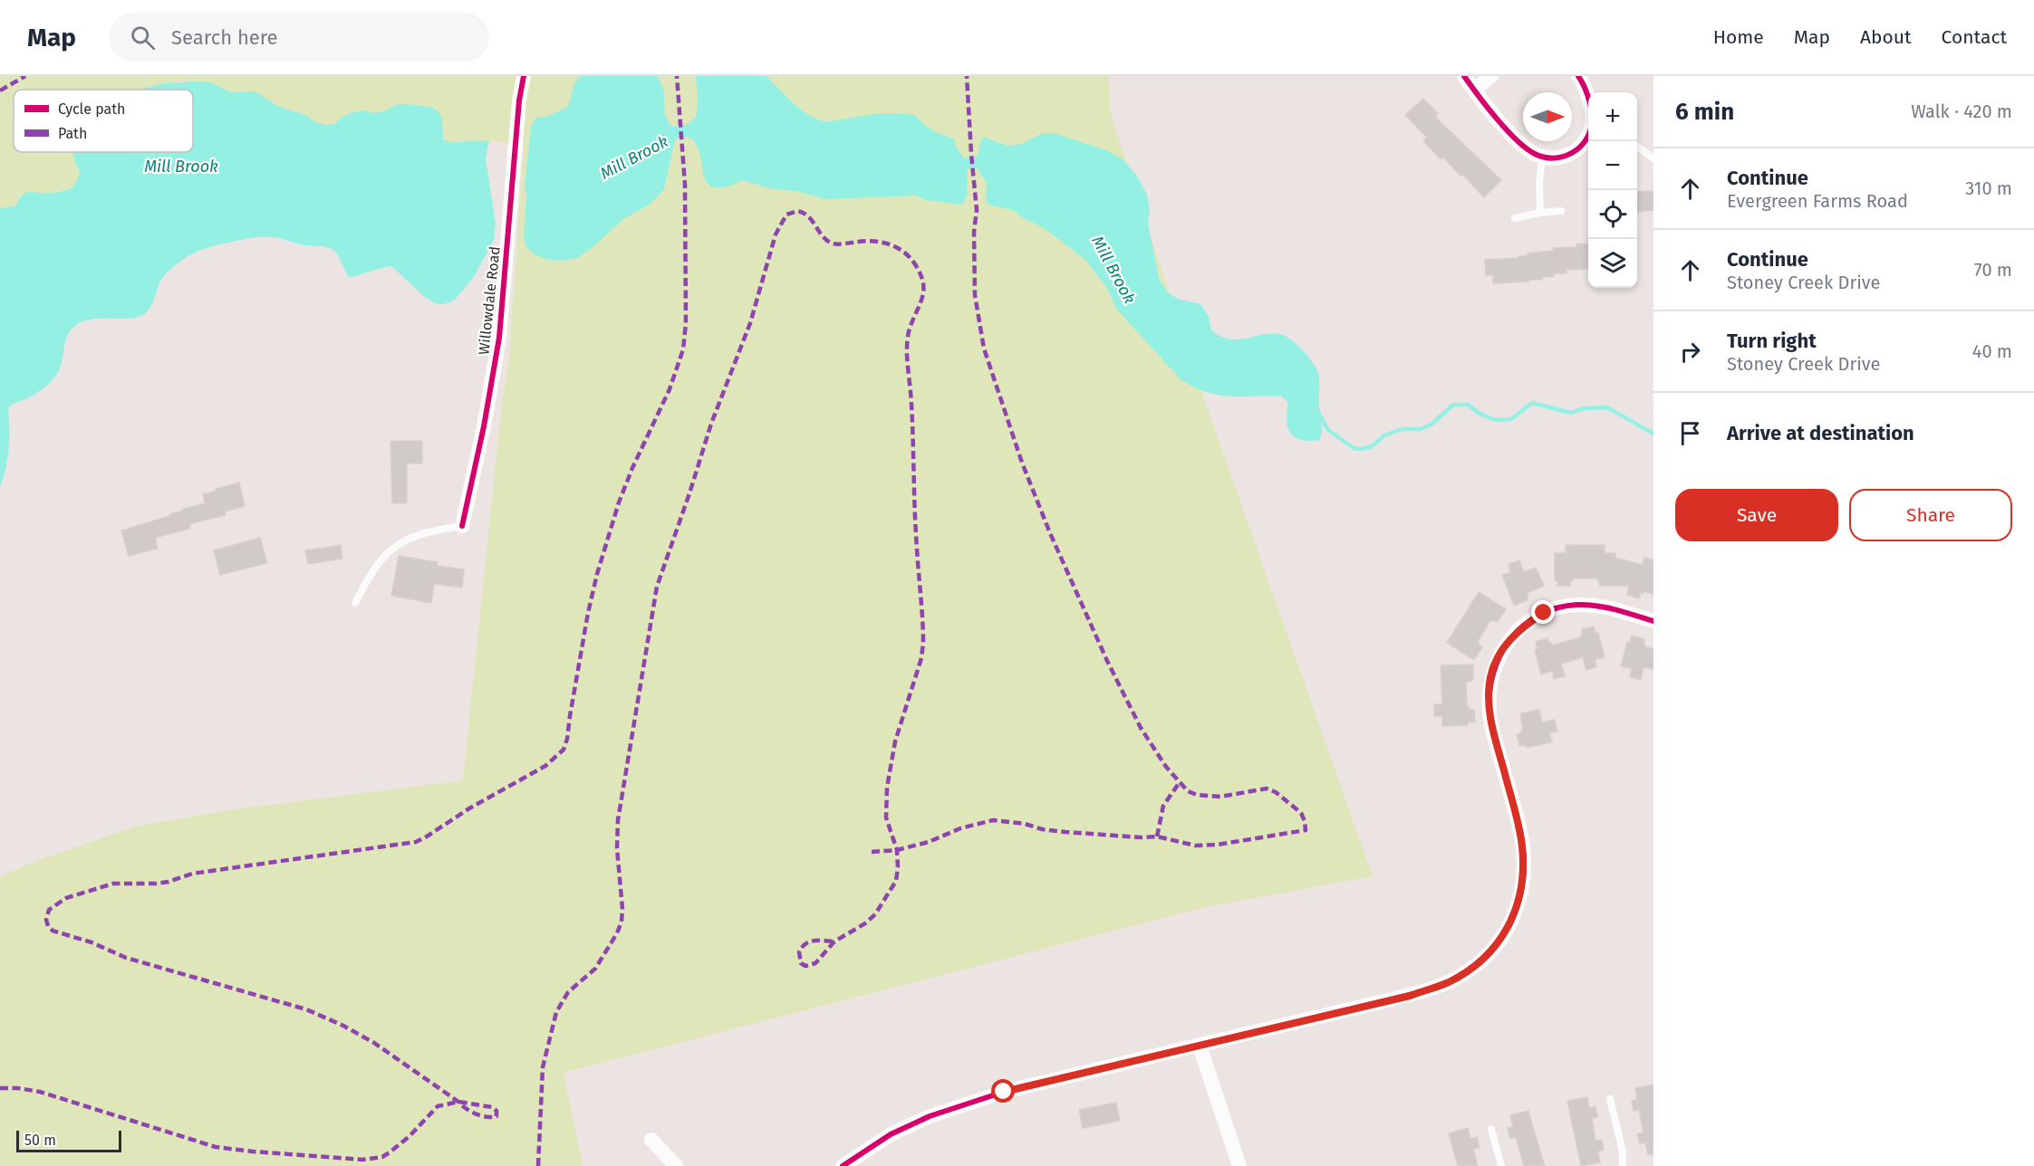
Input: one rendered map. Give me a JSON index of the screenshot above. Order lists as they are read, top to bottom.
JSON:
{
  "streets": {
    "street": ["Willowdale Road"]
  },
  "water": ["Mill Brook"],
  "legend": ["Cycle path", "Path"],
  "scale_bar": "50 m",
  "north": "right",
  "page": {
    "header": "Map",
    "search": "Search here",
    "nav": [
      "Home",
      "Map",
      "About",
      "Contact"
    ],
    "heading": ["6 min", "Walk · 420 m"],
    "map_buttons": ["+", "−"],
    "list": [
      ["Continue", "Evergreen Farms Road", "310 m"],
      ["Continue", "Stoney Creek Drive", "70 m"],
      ["Turn right", "Stoney Creek Drive", "40 m"],
      "Arrive at destination"
    ],
    "buttons": ["Save", "Share"],
    "scale": "50 m"
  }
}
